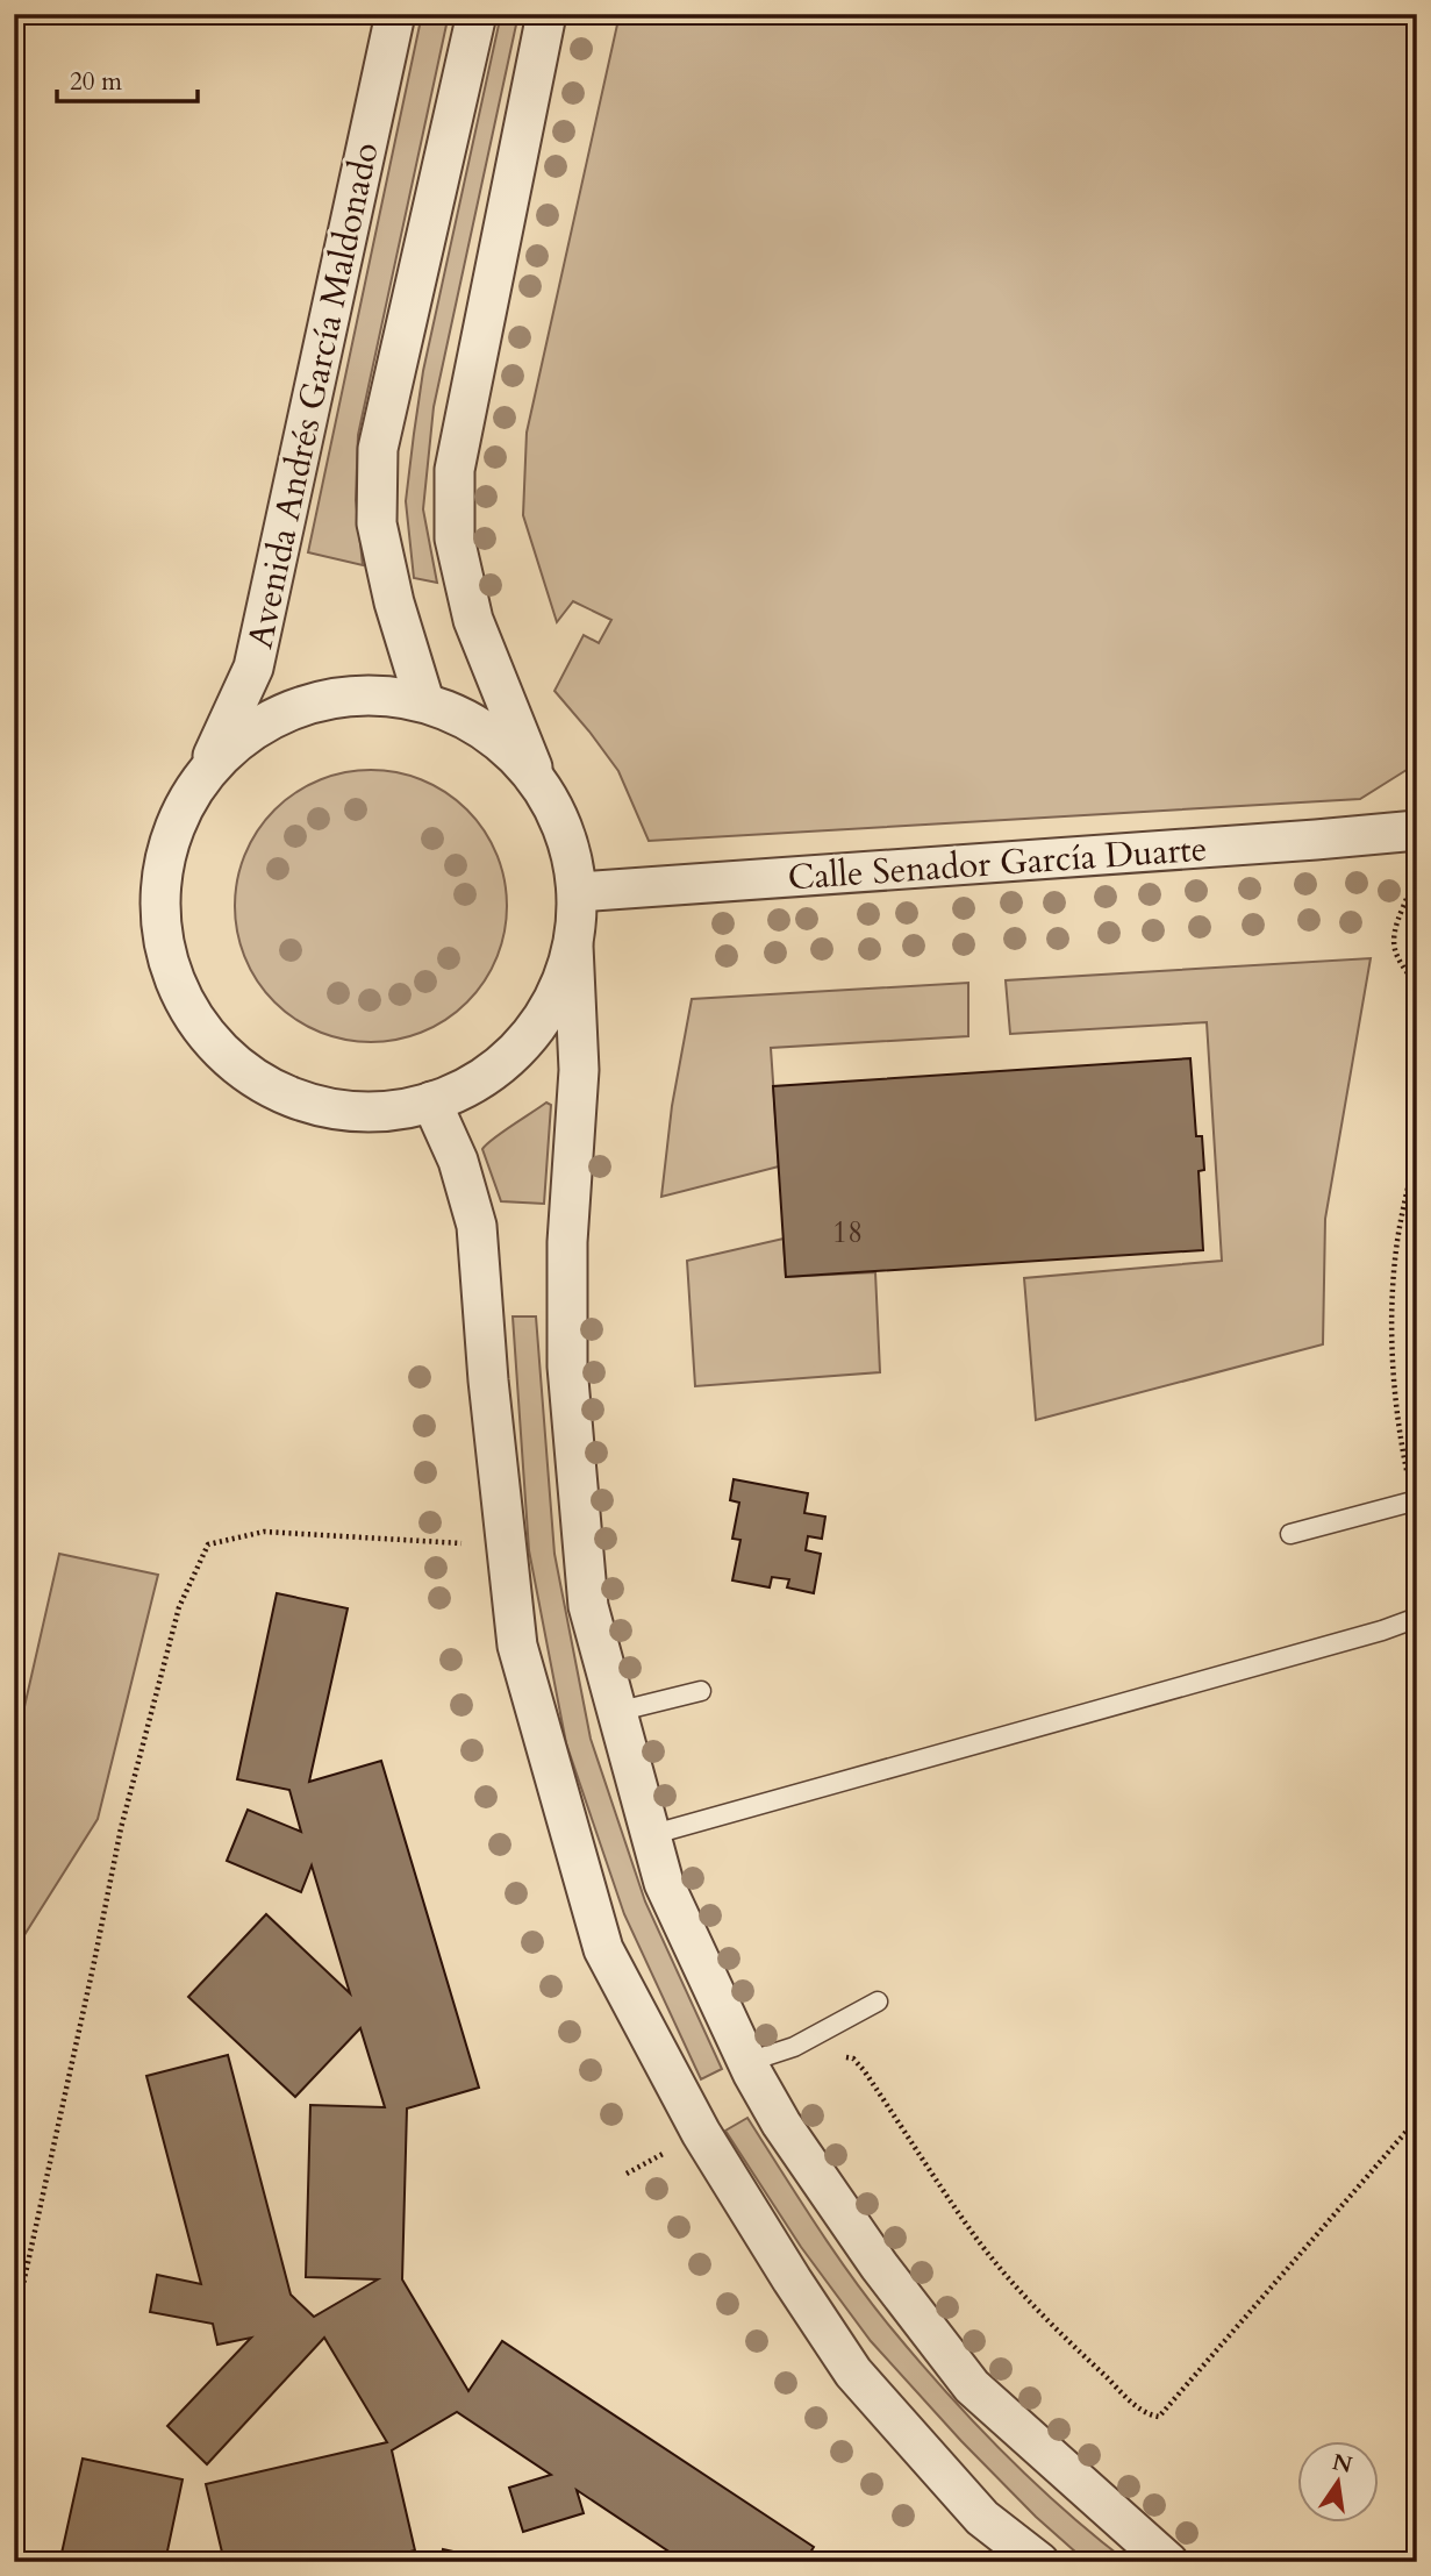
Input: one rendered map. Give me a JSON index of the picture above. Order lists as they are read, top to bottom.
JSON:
{
  "streets": {
    "street": ["Avenida Andrés García Maldonado", "Calle Senador García Duarte"]
  },
  "house_numbers": ["18"],
  "scale_bar": "20 m",
  "north": "top"
}
